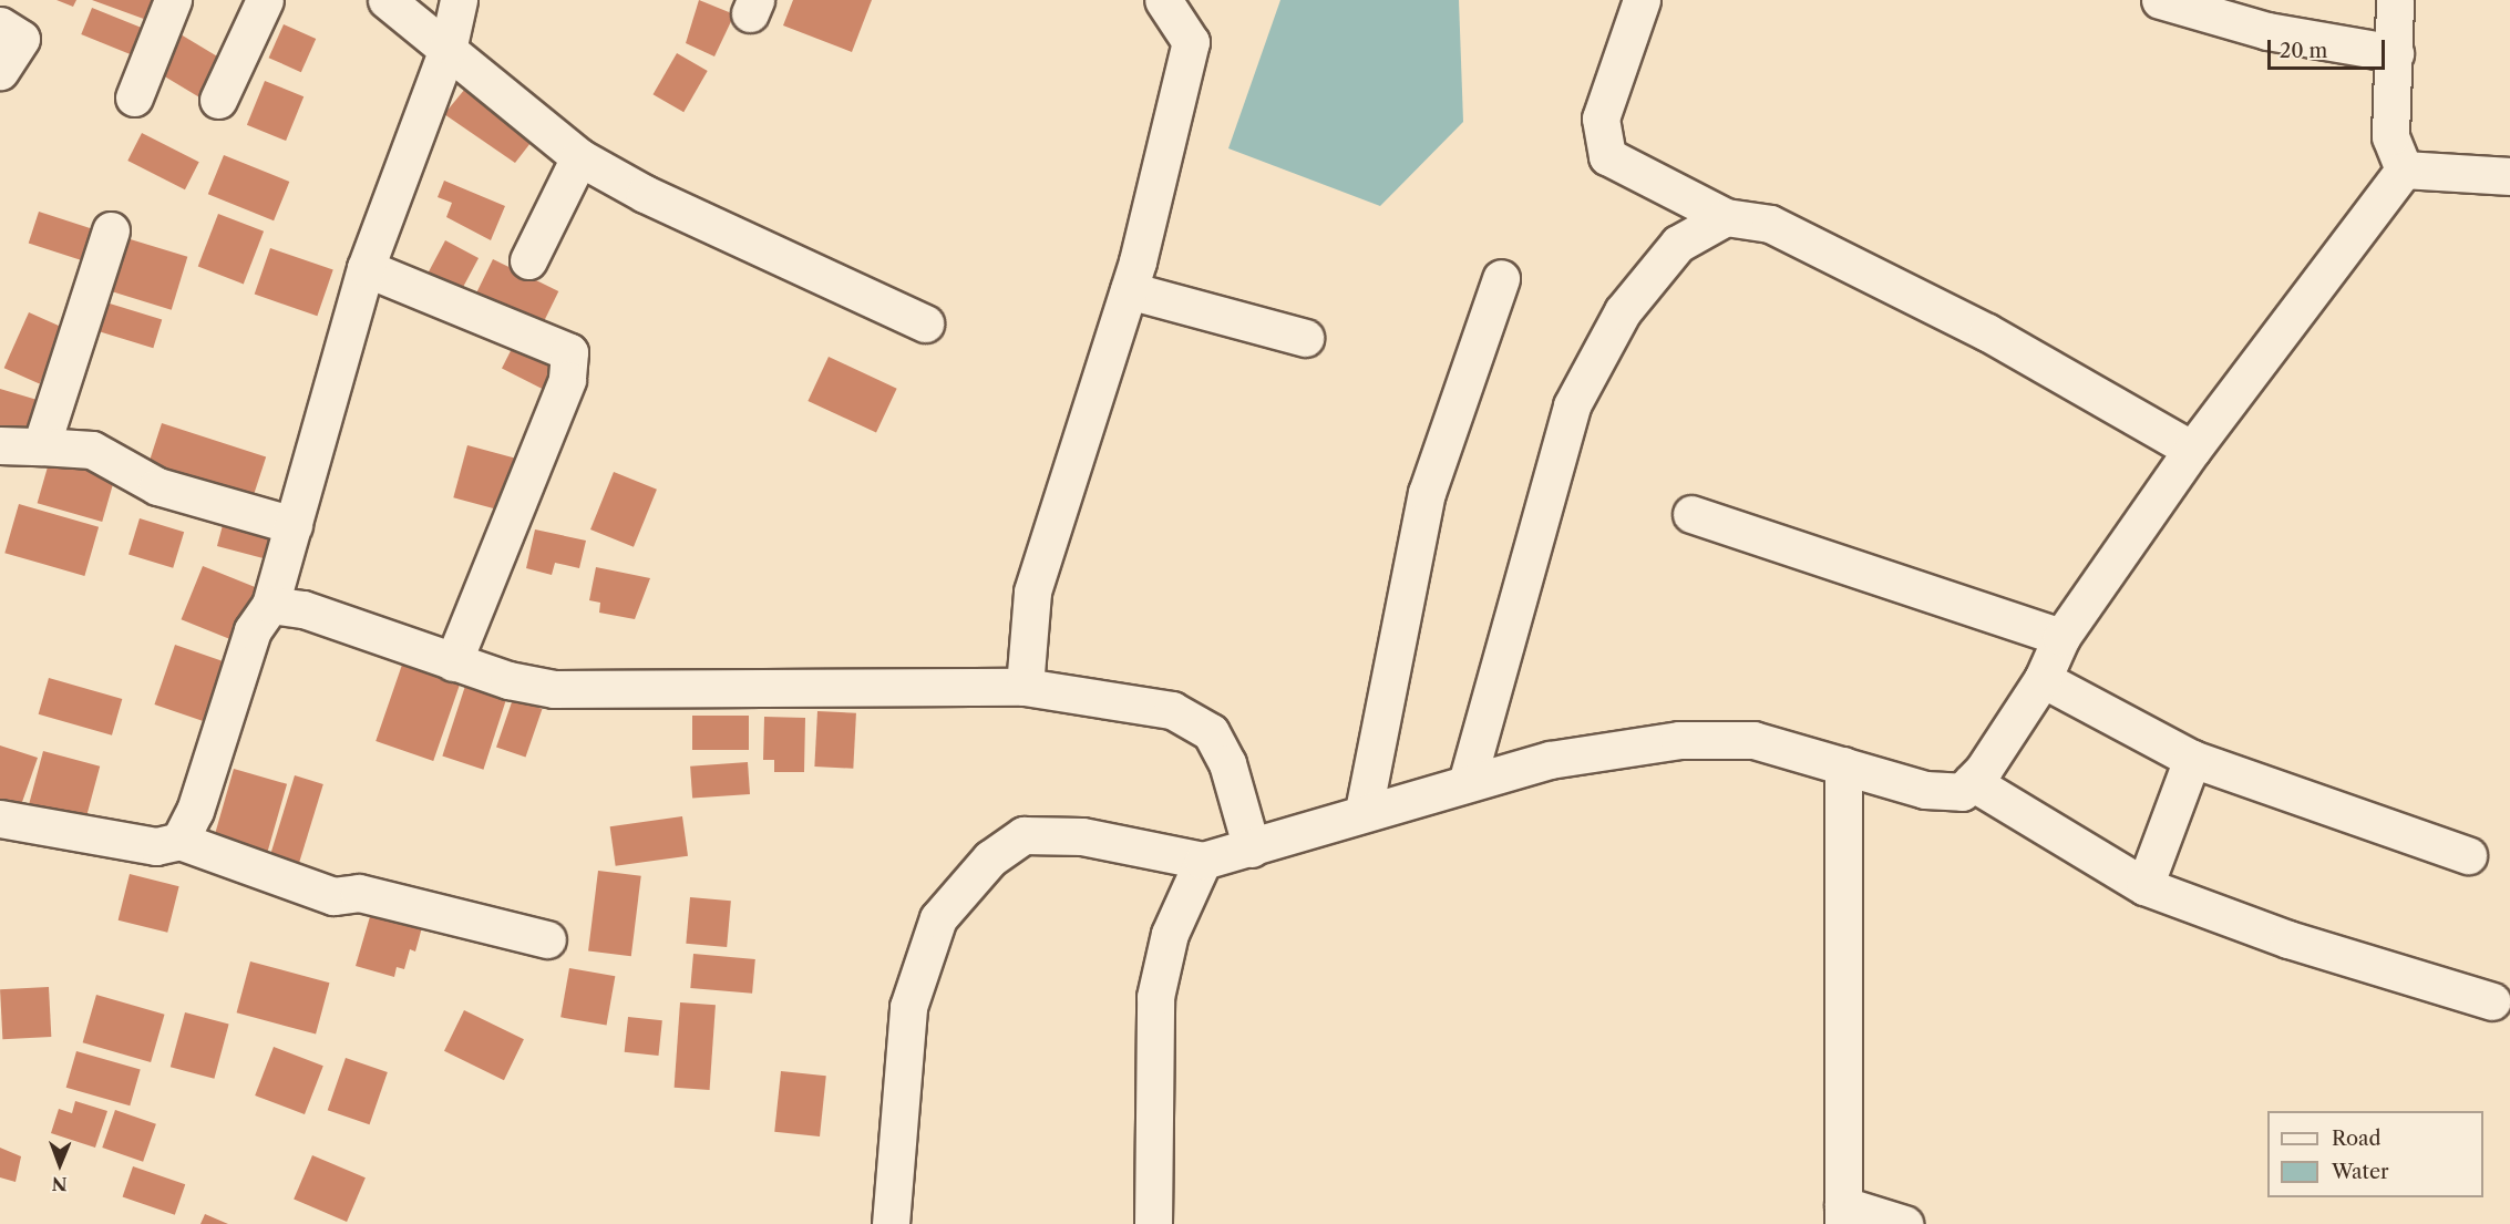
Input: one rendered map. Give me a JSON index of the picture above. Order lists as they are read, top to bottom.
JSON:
{
  "legend": ["Road", "Water"],
  "scale_bar": "20 m",
  "north": "bottom"
}
